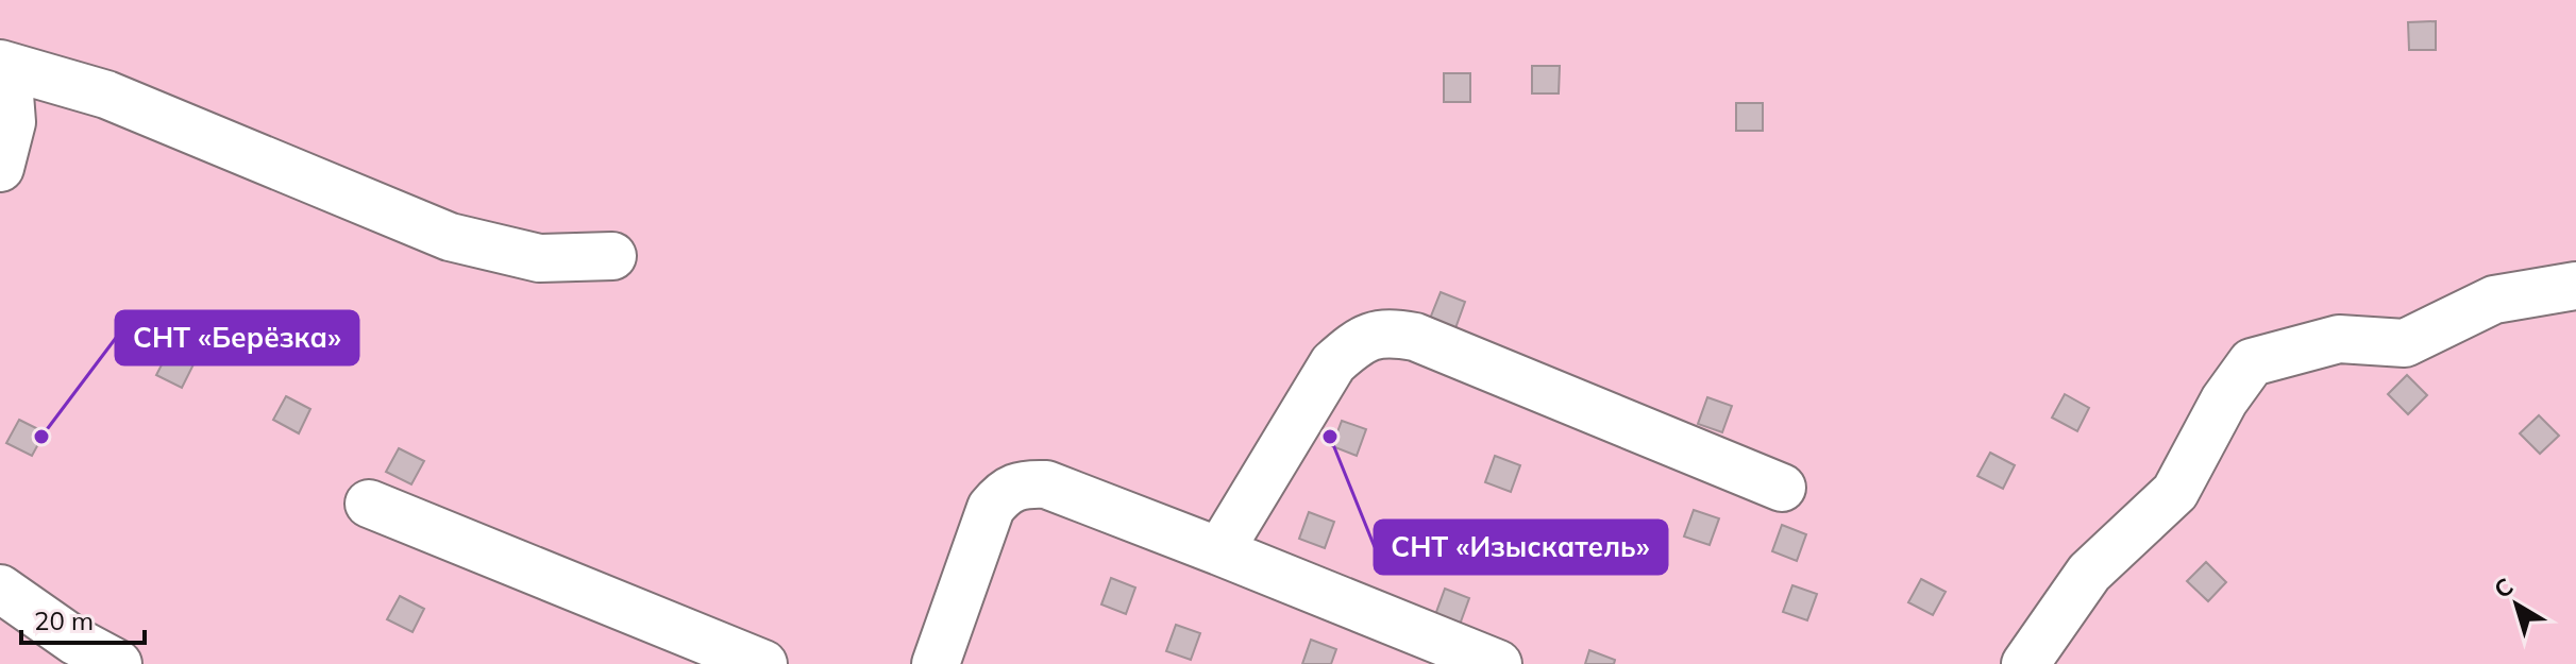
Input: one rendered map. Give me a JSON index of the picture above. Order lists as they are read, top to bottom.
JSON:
{
  "places": ["СНТ «Берёзка»", "СНТ «Изыскатель»"],
  "scale_bar": "20 m",
  "north": "top left"
}
